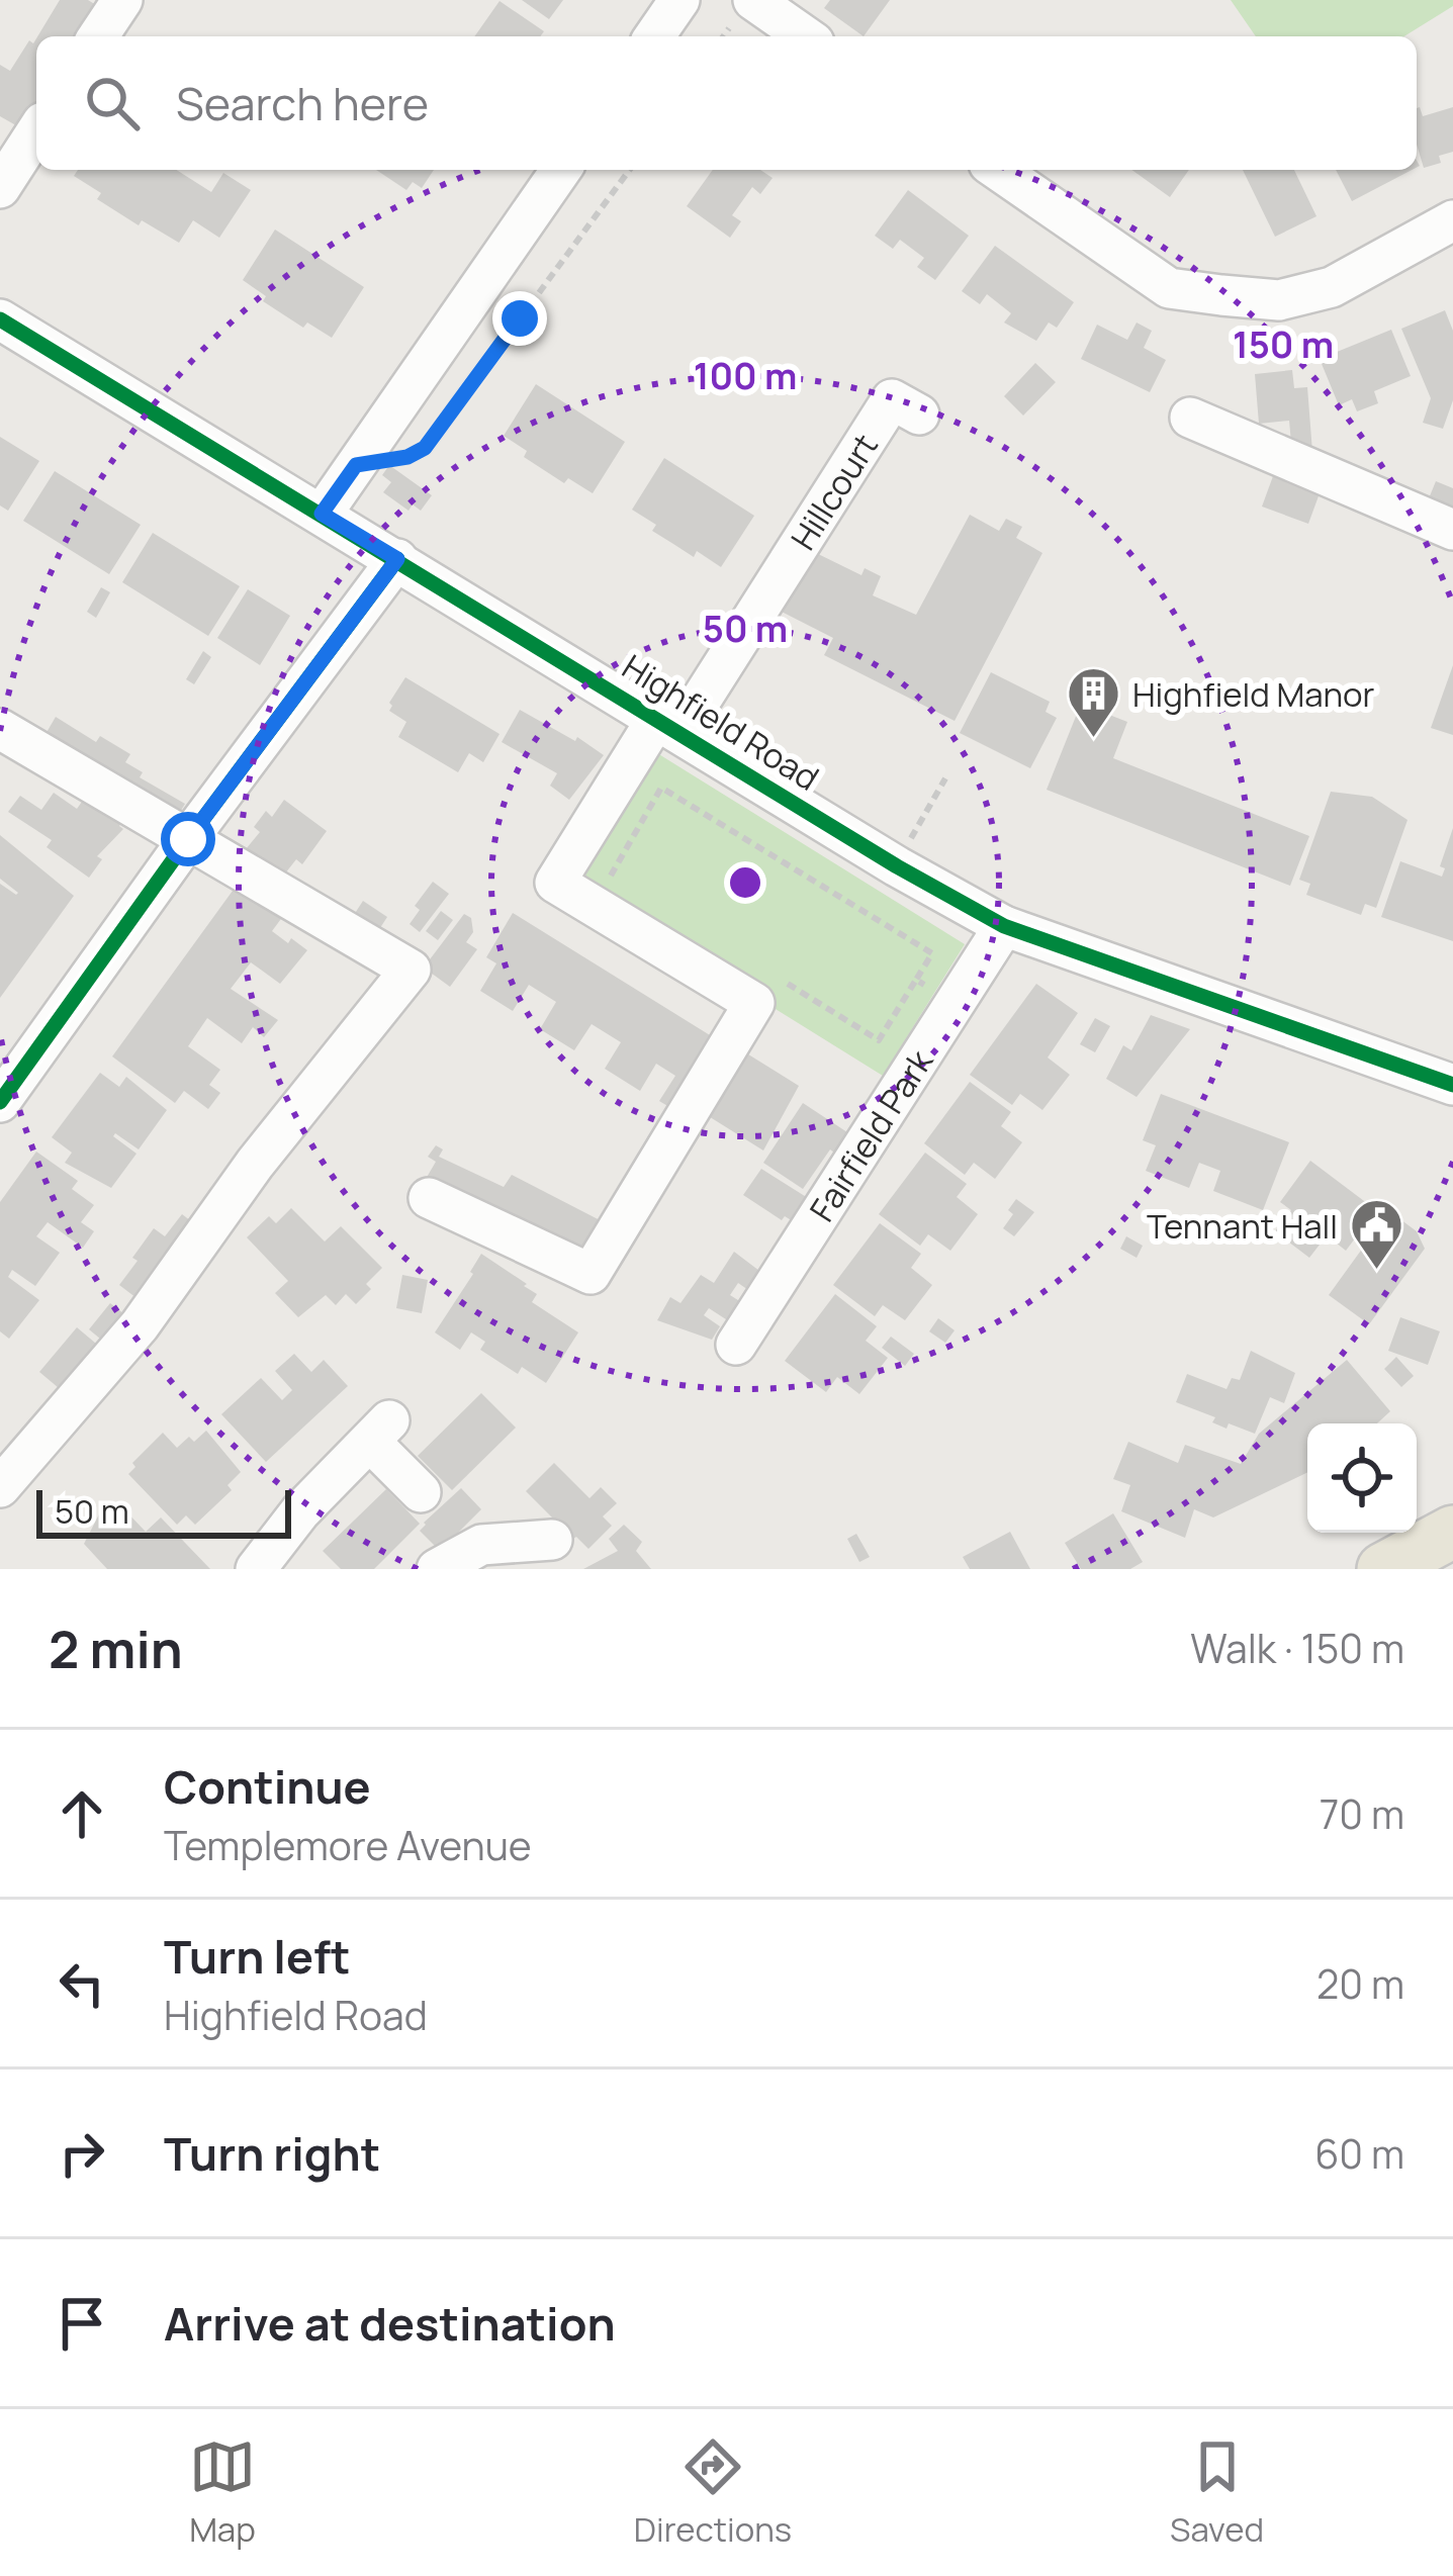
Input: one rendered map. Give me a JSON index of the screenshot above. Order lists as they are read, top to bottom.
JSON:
{
  "streets": {
    "street": ["Hillcourt", "Highfield Road", "Fairfield Park"]
  },
  "crossings": [
    ["Hillcourt", "Highfield Road"],
    ["Highfield Road", "Fairfield Park"]
  ],
  "places": {
    "building": ["Highfield Manor"],
    "public building": ["Tennant Hall"]
  },
  "scale_bar": "50 m",
  "page": {
    "search": "Search here",
    "scale": "50 m",
    "heading": ["2 min", "Walk · 150 m"],
    "list": [
      ["Continue", "Templemore Avenue", "70 m"],
      ["Turn left", "Highfield Road", "20 m"],
      ["Turn right", "60 m"],
      "Arrive at destination"
    ],
    "nav": ["Map", "Directions", "Saved"]
  },
  "rings": ["150 m", "100 m", "50 m"]
}
